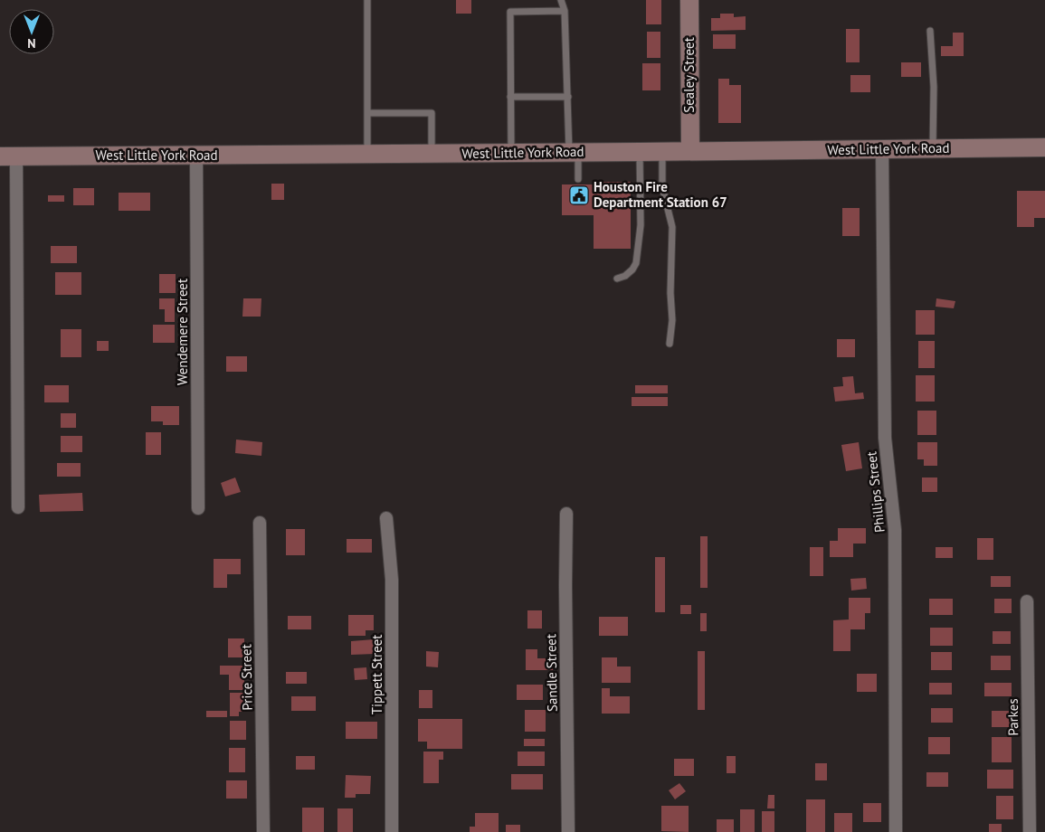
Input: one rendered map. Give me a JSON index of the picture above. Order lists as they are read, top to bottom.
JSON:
{
  "streets": {
    "street": [
      "Sealey Street",
      "West Little York Road",
      "Wendemere Street",
      "Phillips Street",
      "Sandle Street",
      "Tippett Street",
      "Price Street",
      "Parkes"
    ]
  },
  "crossings": [
    ["Sealey Street", "West Little York Road"],
    ["West Little York Road", "Wendemere Street"],
    ["West Little York Road", "Phillips Street"]
  ],
  "places": {
    "public building": ["Houston Fire Department Station 67"]
  },
  "north": "bottom"
}
